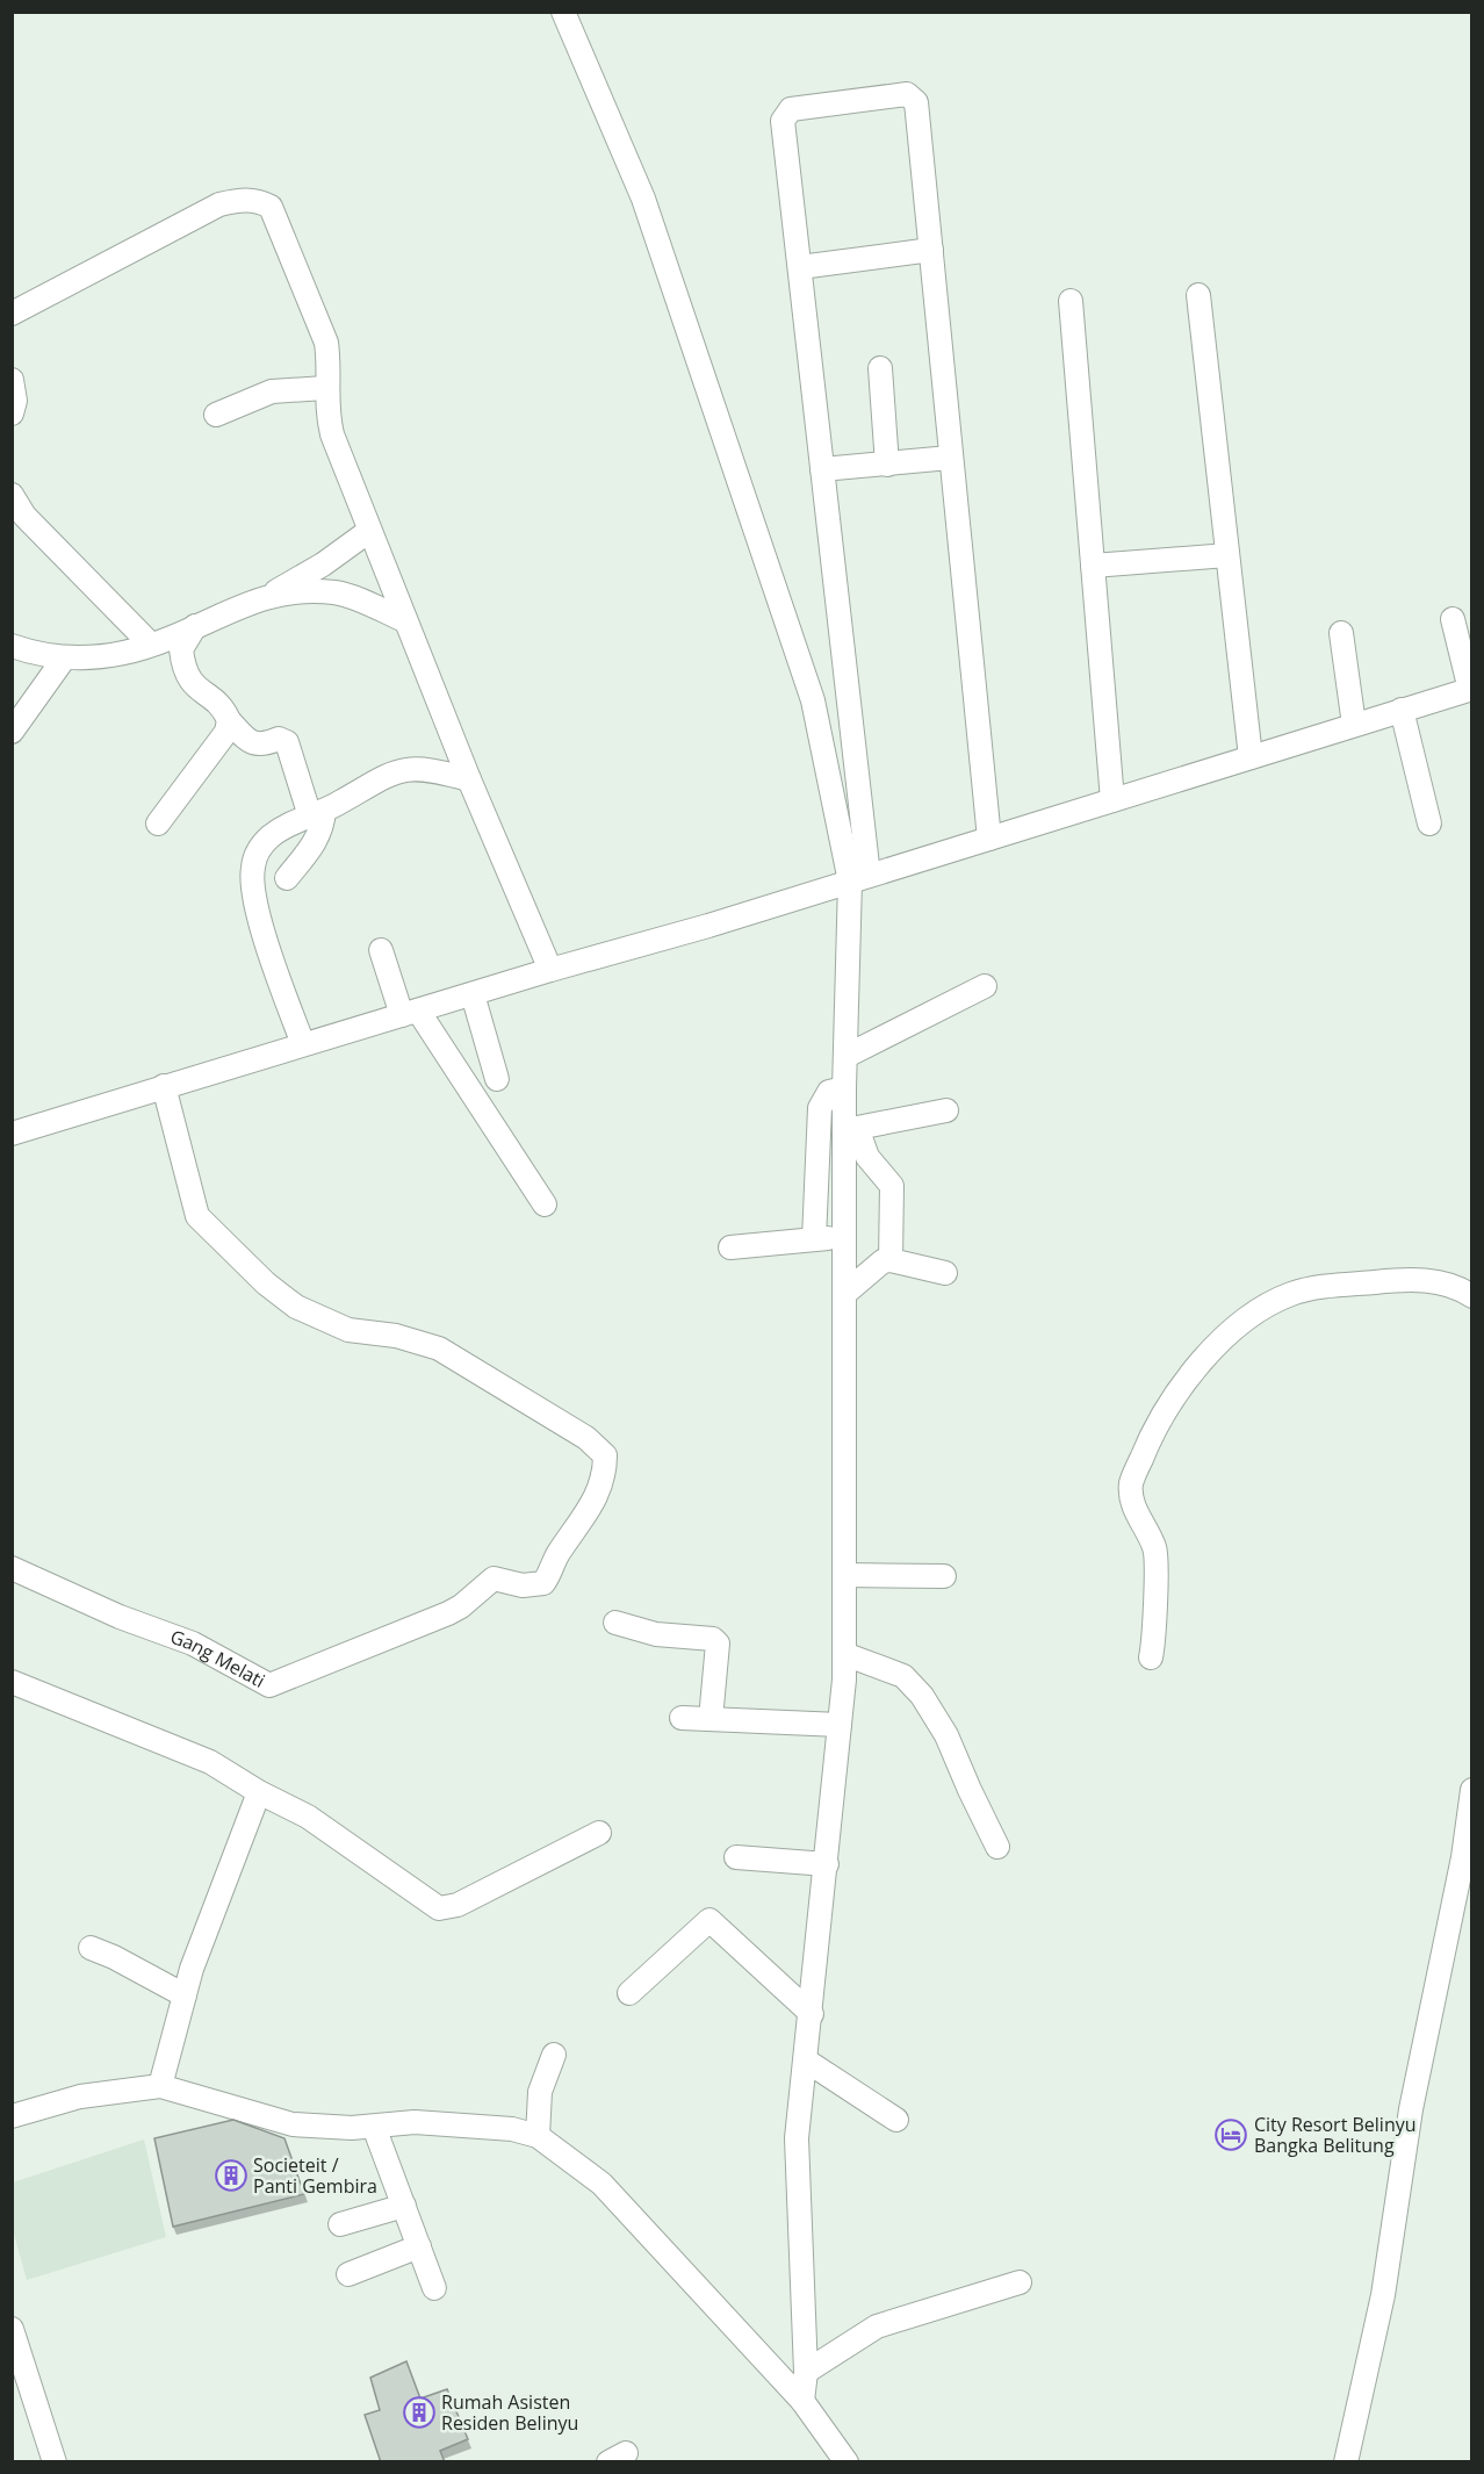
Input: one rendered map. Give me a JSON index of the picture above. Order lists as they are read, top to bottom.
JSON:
{
  "streets": {
    "street": ["Gang Melati"]
  },
  "places": {
    "hotel": ["City Resort Belinyu Bangka Belitung"],
    "building": ["Societeit / Panti Gembira", "Rumah Asisten Residen Belinyu"]
  }
}
